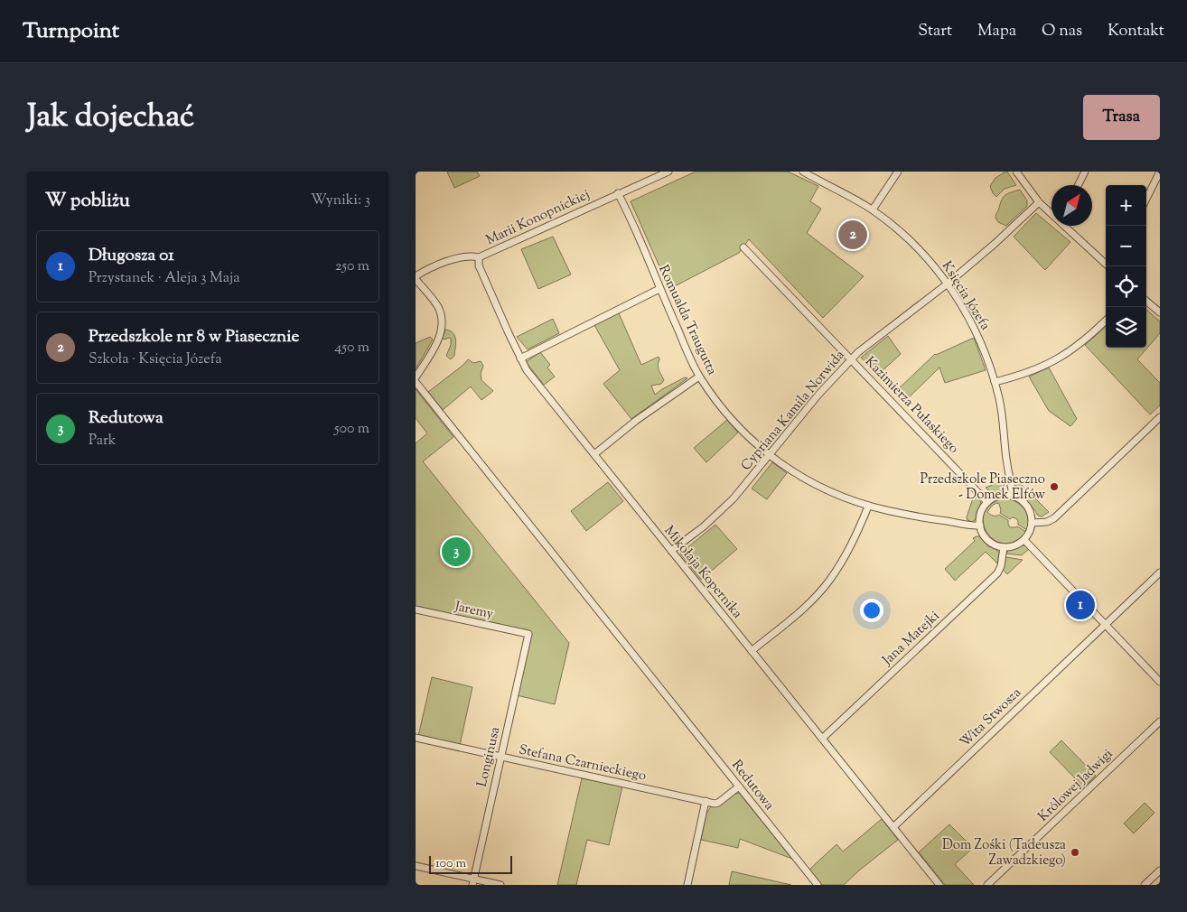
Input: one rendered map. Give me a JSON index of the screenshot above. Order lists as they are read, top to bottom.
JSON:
{
  "streets": {
    "street": [
      "Marii Konopnickiej",
      "Księcia Józefa",
      "Romualda Traugutta",
      "Kazimierza Pułaskiego",
      "Cypriana Kamila Norwida",
      "Mikołaja Kopernika",
      "Jaremy",
      "Jana Matejki",
      "Wita Stwosza",
      "Longinusa",
      "Stefana Czarnieckiego",
      "Redutowa",
      "Królowej Jadwigi"
    ]
  },
  "crossings": [
    ["Marii Konopnickiej", "Romualda Traugutta"],
    ["Marii Konopnickiej", "Mikołaja Kopernika"],
    ["Księcia Józefa", "Romualda Traugutta"],
    ["Księcia Józefa", "Kazimierza Pułaskiego"],
    ["Księcia Józefa", "Cypriana Kamila Norwida"],
    ["Księcia Józefa", "Jana Matejki"],
    ["Romualda Traugutta", "Kazimierza Pułaskiego"],
    ["Romualda Traugutta", "Cypriana Kamila Norwida"],
    ["Romualda Traugutta", "Jana Matejki"],
    ["Kazimierza Pułaskiego", "Cypriana Kamila Norwida"],
    ["Kazimierza Pułaskiego", "Jana Matejki"],
    ["Cypriana Kamila Norwida", "Mikołaja Kopernika"],
    ["Mikołaja Kopernika", "Jana Matejki"],
    ["Mikołaja Kopernika", "Wita Stwosza"],
    ["Jaremy", "Longinusa"],
    ["Longinusa", "Stefana Czarnieckiego"],
    ["Stefana Czarnieckiego", "Redutowa"]
  ],
  "places": ["Przedszkole Piaseczno - Domek Elfów", "Dom Zośki (Tadeusza Zawadzkiego)"],
  "scale_bar": "100 m",
  "north": "top right",
  "page": {
    "header": "Turnpoint",
    "nav": [
      "Start",
      "Mapa",
      "O nas",
      "Kontakt"
    ],
    "title": "Jak dojechać",
    "buttons": "Trasa",
    "heading": ["W pobliżu", "Wyniki: 3"],
    "map_buttons": ["+", "−"],
    "pins": ["2", "3", "1"],
    "list": [
      {
        "mark": "1",
        "name": "Długosza 01",
        "note": "Przystanek · Aleja 3 Maja",
        "value": "250 m"
      },
      {
        "mark": "2",
        "name": "Przedszkole nr 8 w Piasecznie",
        "note": "Szkoła · Księcia Józefa",
        "value": "450 m"
      },
      {
        "mark": "3",
        "name": "Redutowa",
        "note": "Park",
        "value": "500 m"
      }
    ],
    "scale": "100 m"
  }
}
